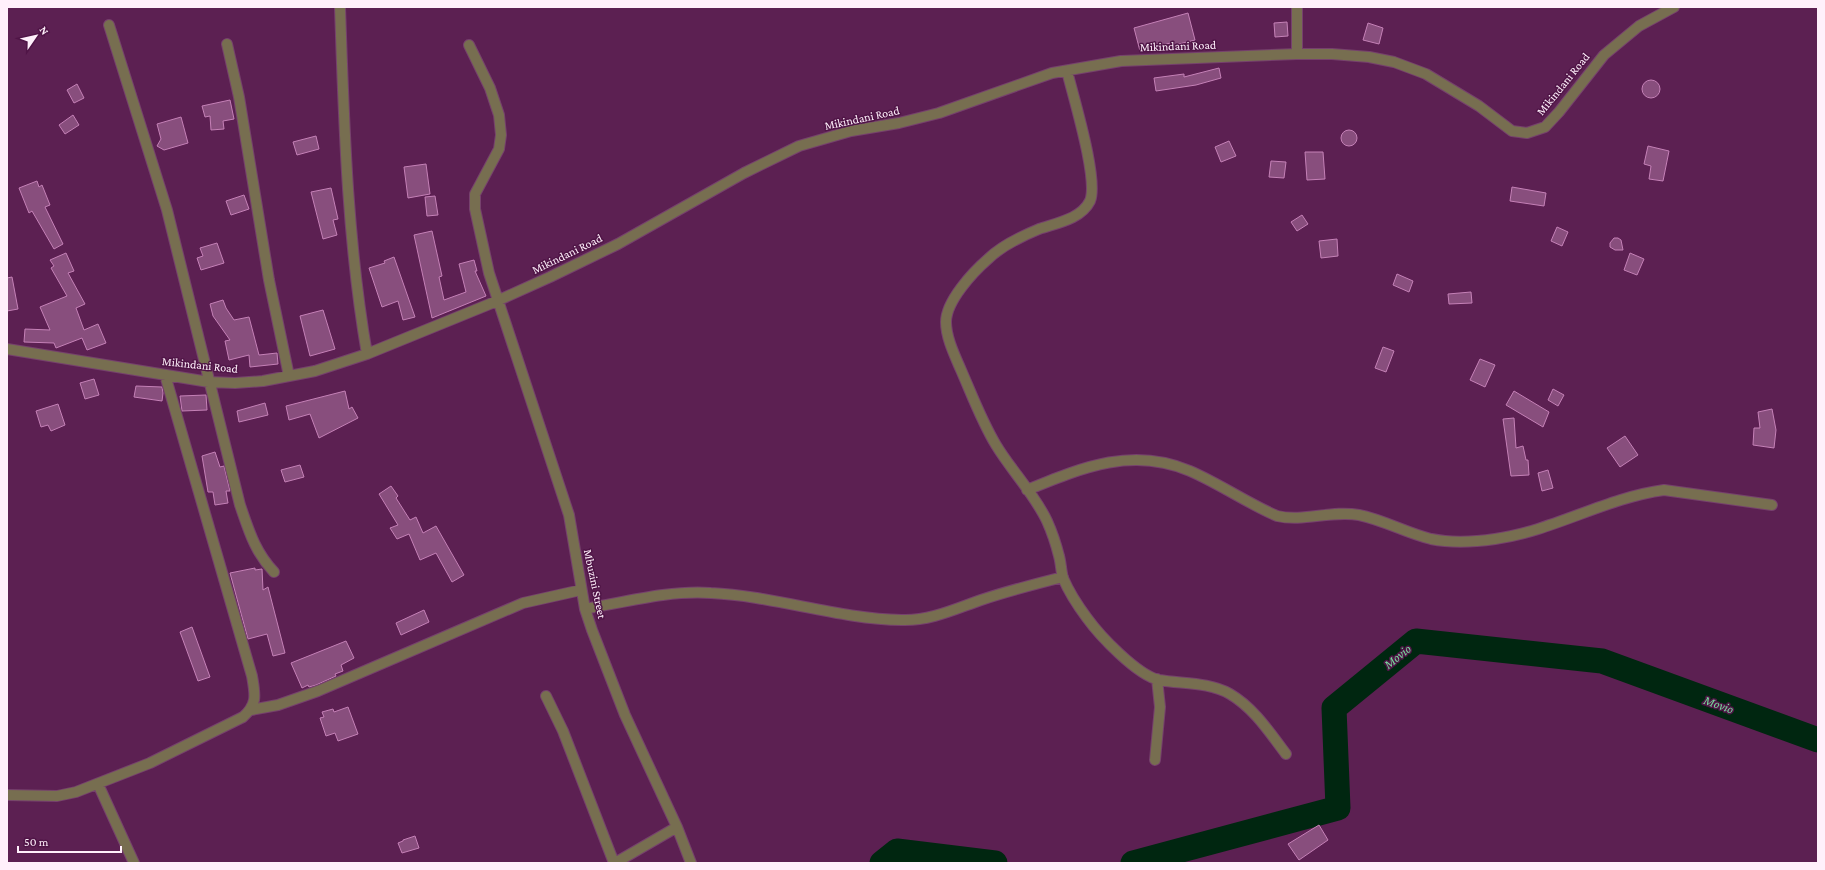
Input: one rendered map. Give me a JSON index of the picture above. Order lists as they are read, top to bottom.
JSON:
{
  "streets": {
    "street": ["Mikindani Road", "Mbuzini Street"]
  },
  "crossings": [
    ["Mikindani Road", "Mbuzini Street"]
  ],
  "water": ["Movio"],
  "scale_bar": "50 m",
  "north": "top right"
}
